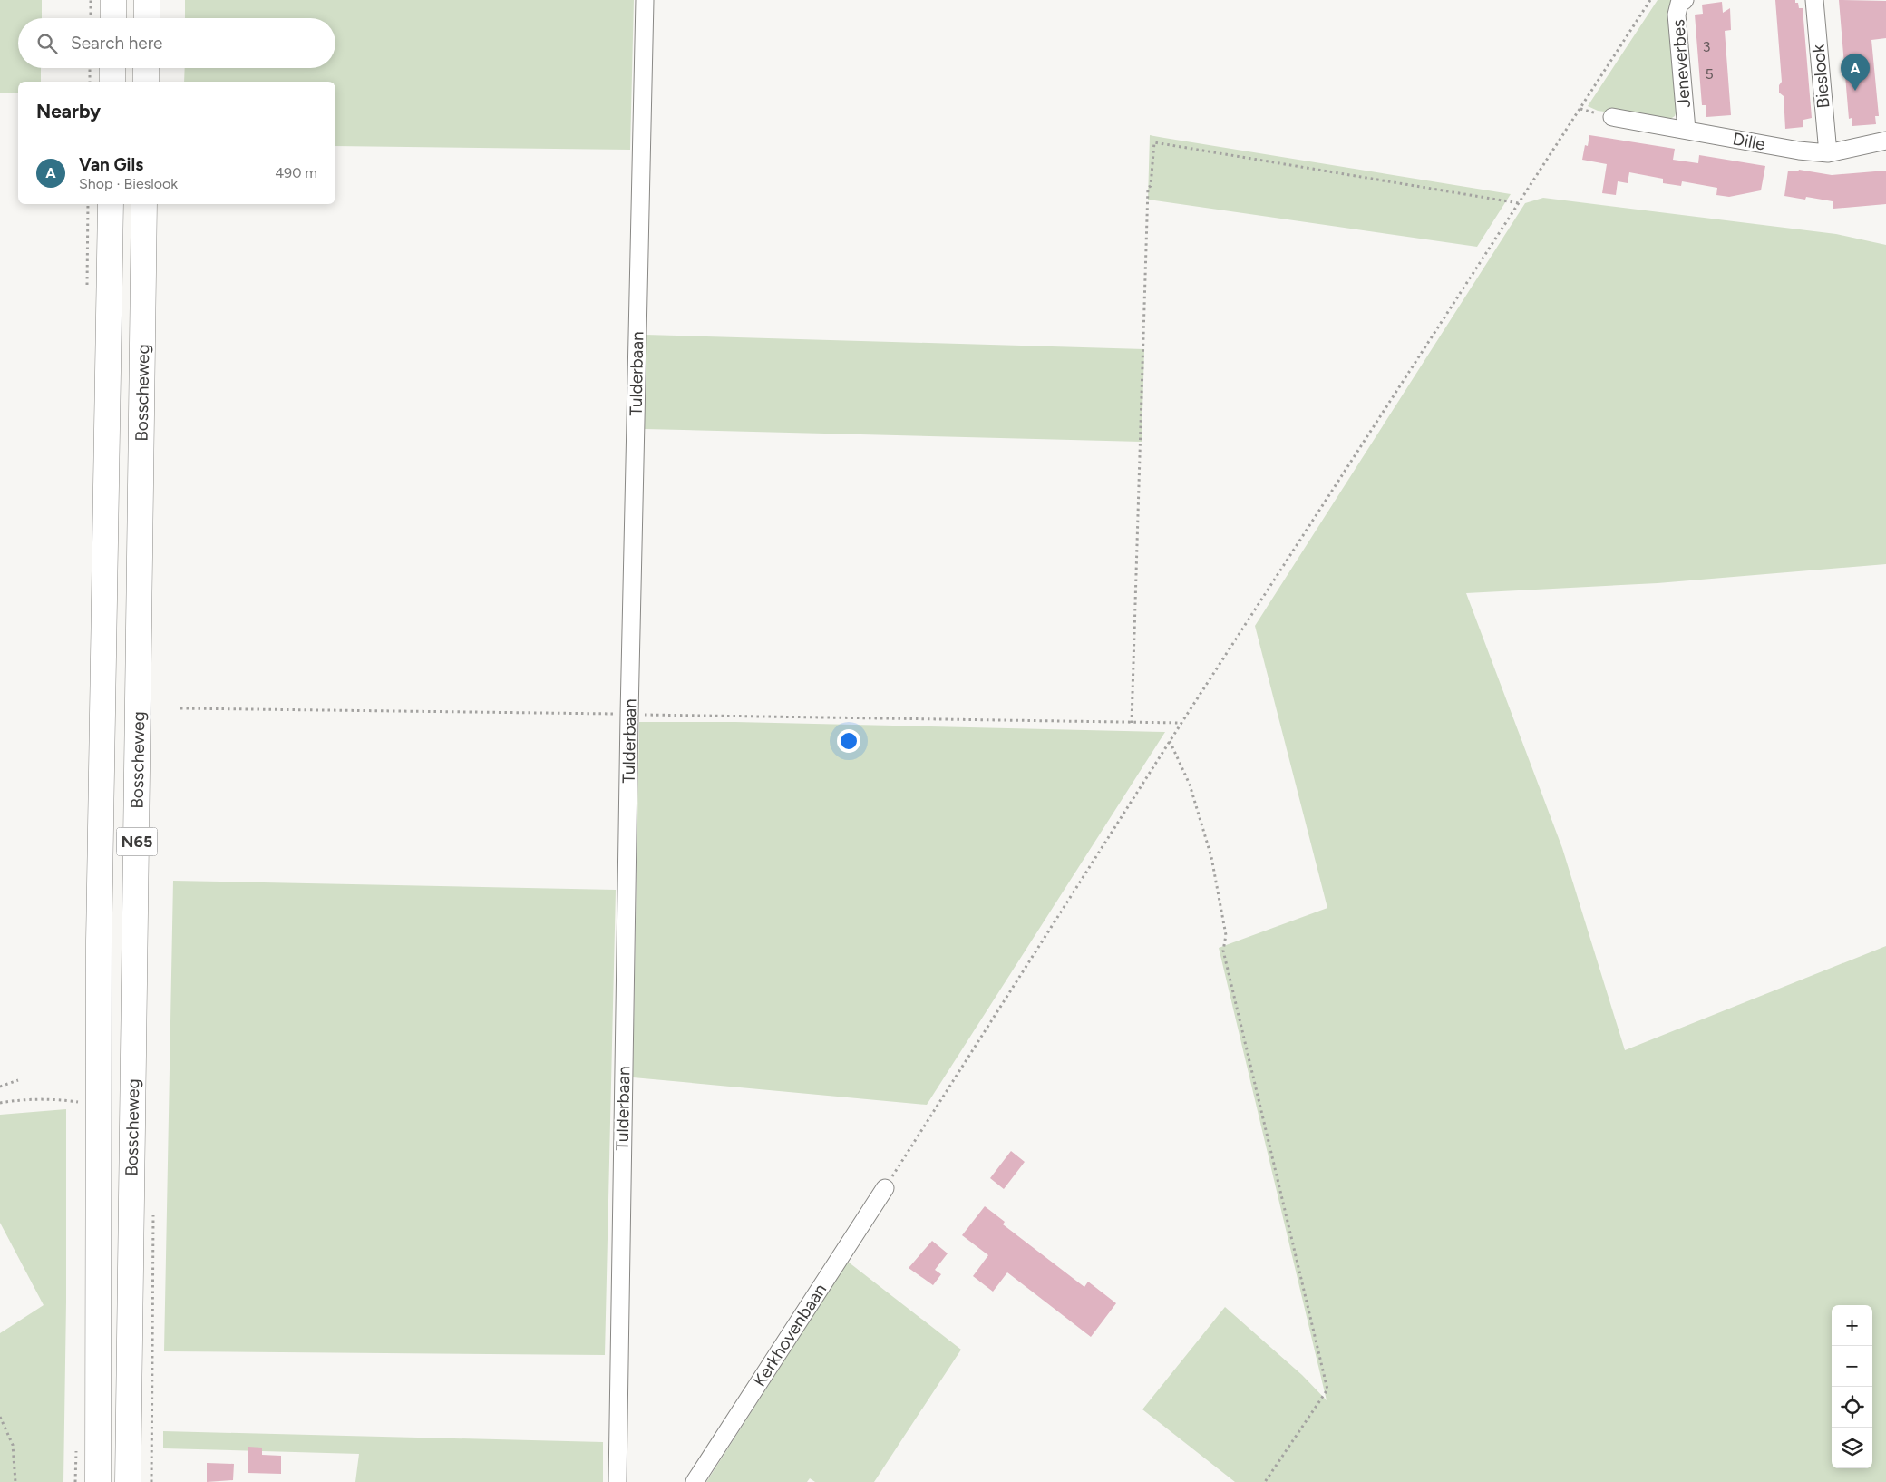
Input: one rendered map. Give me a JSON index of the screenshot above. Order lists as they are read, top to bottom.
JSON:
{
  "streets": {
    "main road": ["Bosscheweg", "N65"],
    "street": [
      "Jeneverbes",
      "Bieslook",
      "Dille",
      "Tulderbaan",
      "Kerkhovenbaan"
    ]
  },
  "crossings": [
    ["Jeneverbes", "Dille"],
    ["Bieslook", "Dille"]
  ],
  "house_numbers": ["3", "5"],
  "page": {
    "search": "Search here",
    "pins": "A",
    "heading": "Nearby",
    "list": [
      {
        "mark": "A",
        "name": "Van Gils",
        "note": "Shop · Bieslook",
        "value": "490 m"
      }
    ],
    "map_buttons": ["+", "−"]
  }
}
